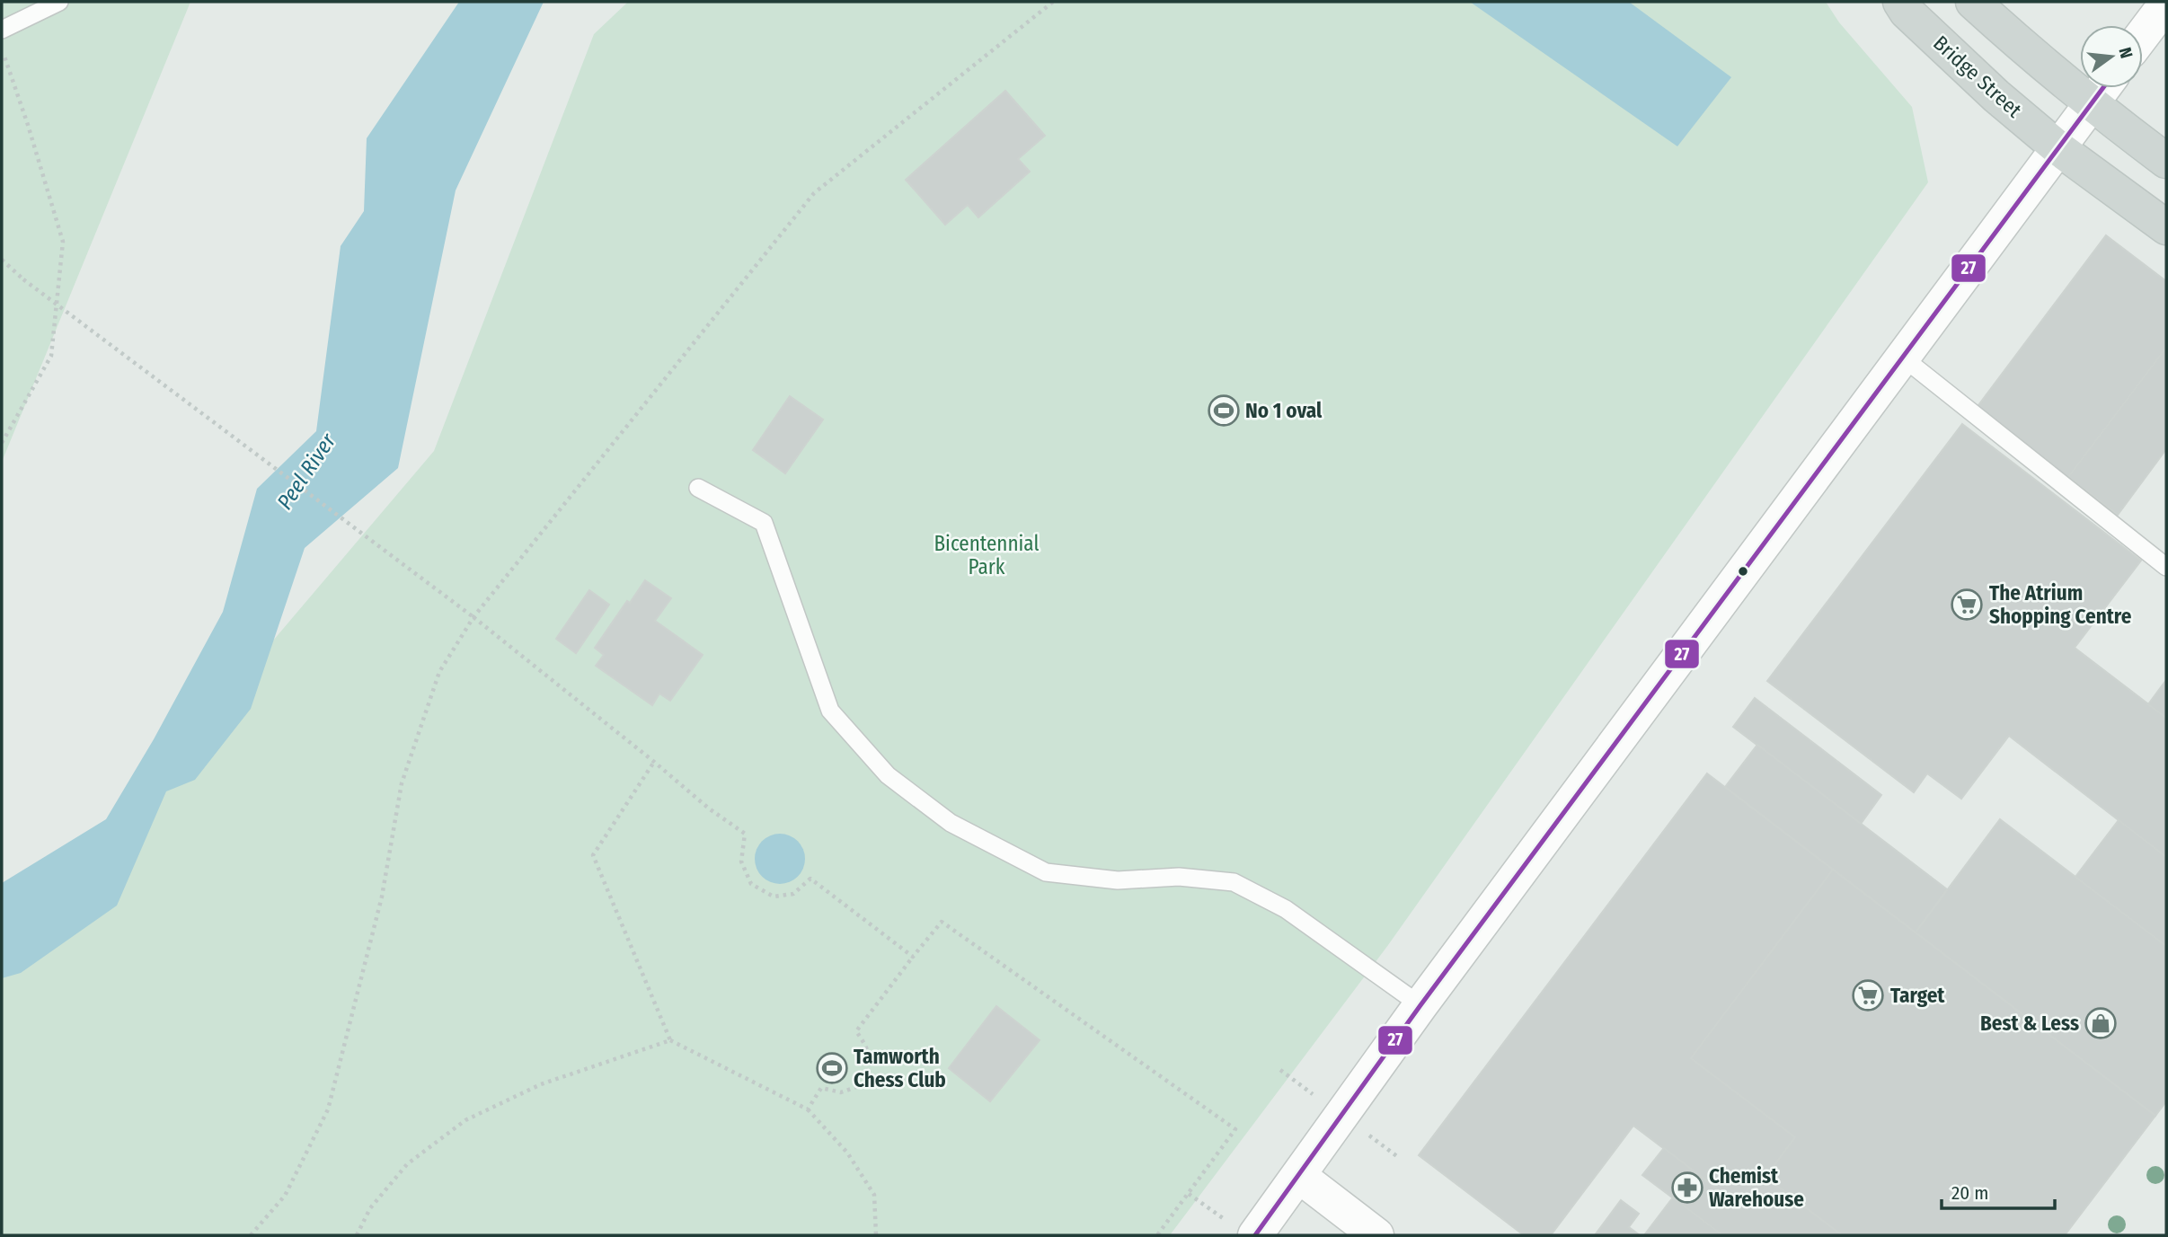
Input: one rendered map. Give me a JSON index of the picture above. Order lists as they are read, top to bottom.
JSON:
{
  "streets": {
    "main road": ["Bridge Street"]
  },
  "water": ["Peel River"],
  "parks": ["Bicentennial Park"],
  "places": {
    "sports": ["No 1 oval", "Tamworth Chess Club"],
    "supermarket": ["The Atrium Shopping Centre", "Target"],
    "shop": ["Best & Less"],
    "pharmacy": ["Chemist Warehouse"]
  },
  "lines": ["transit line 27"],
  "scale_bar": "20 m",
  "north": "right"
}
